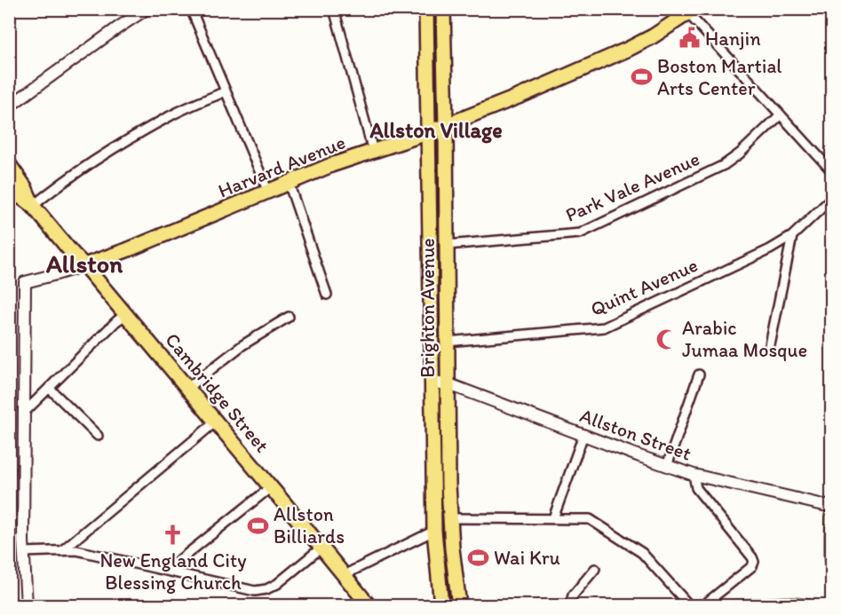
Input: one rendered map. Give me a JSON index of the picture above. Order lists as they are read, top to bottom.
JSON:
{
  "streets": {
    "main road": ["Harvard Avenue", "Brighton Avenue", "Cambridge Street"],
    "street": ["Park Vale Avenue", "Quint Avenue", "Allston Street"]
  },
  "crossings": [
    ["Harvard Avenue", "Brighton Avenue"],
    ["Harvard Avenue", "Cambridge Street"],
    ["Park Vale Avenue", "Brighton Avenue"],
    ["Quint Avenue", "Brighton Avenue"],
    ["Brighton Avenue", "Allston Street"]
  ],
  "districts": ["Allston Village", "Allston"],
  "places": {
    "public building": ["Hanjin"],
    "sports": ["Boston Martial Arts Center", "Allston Billiards", "Wai Kru"],
    "mosque": ["Arabic Jumaa Mosque"],
    "church": ["New England City Blessing Church"]
  }
}
